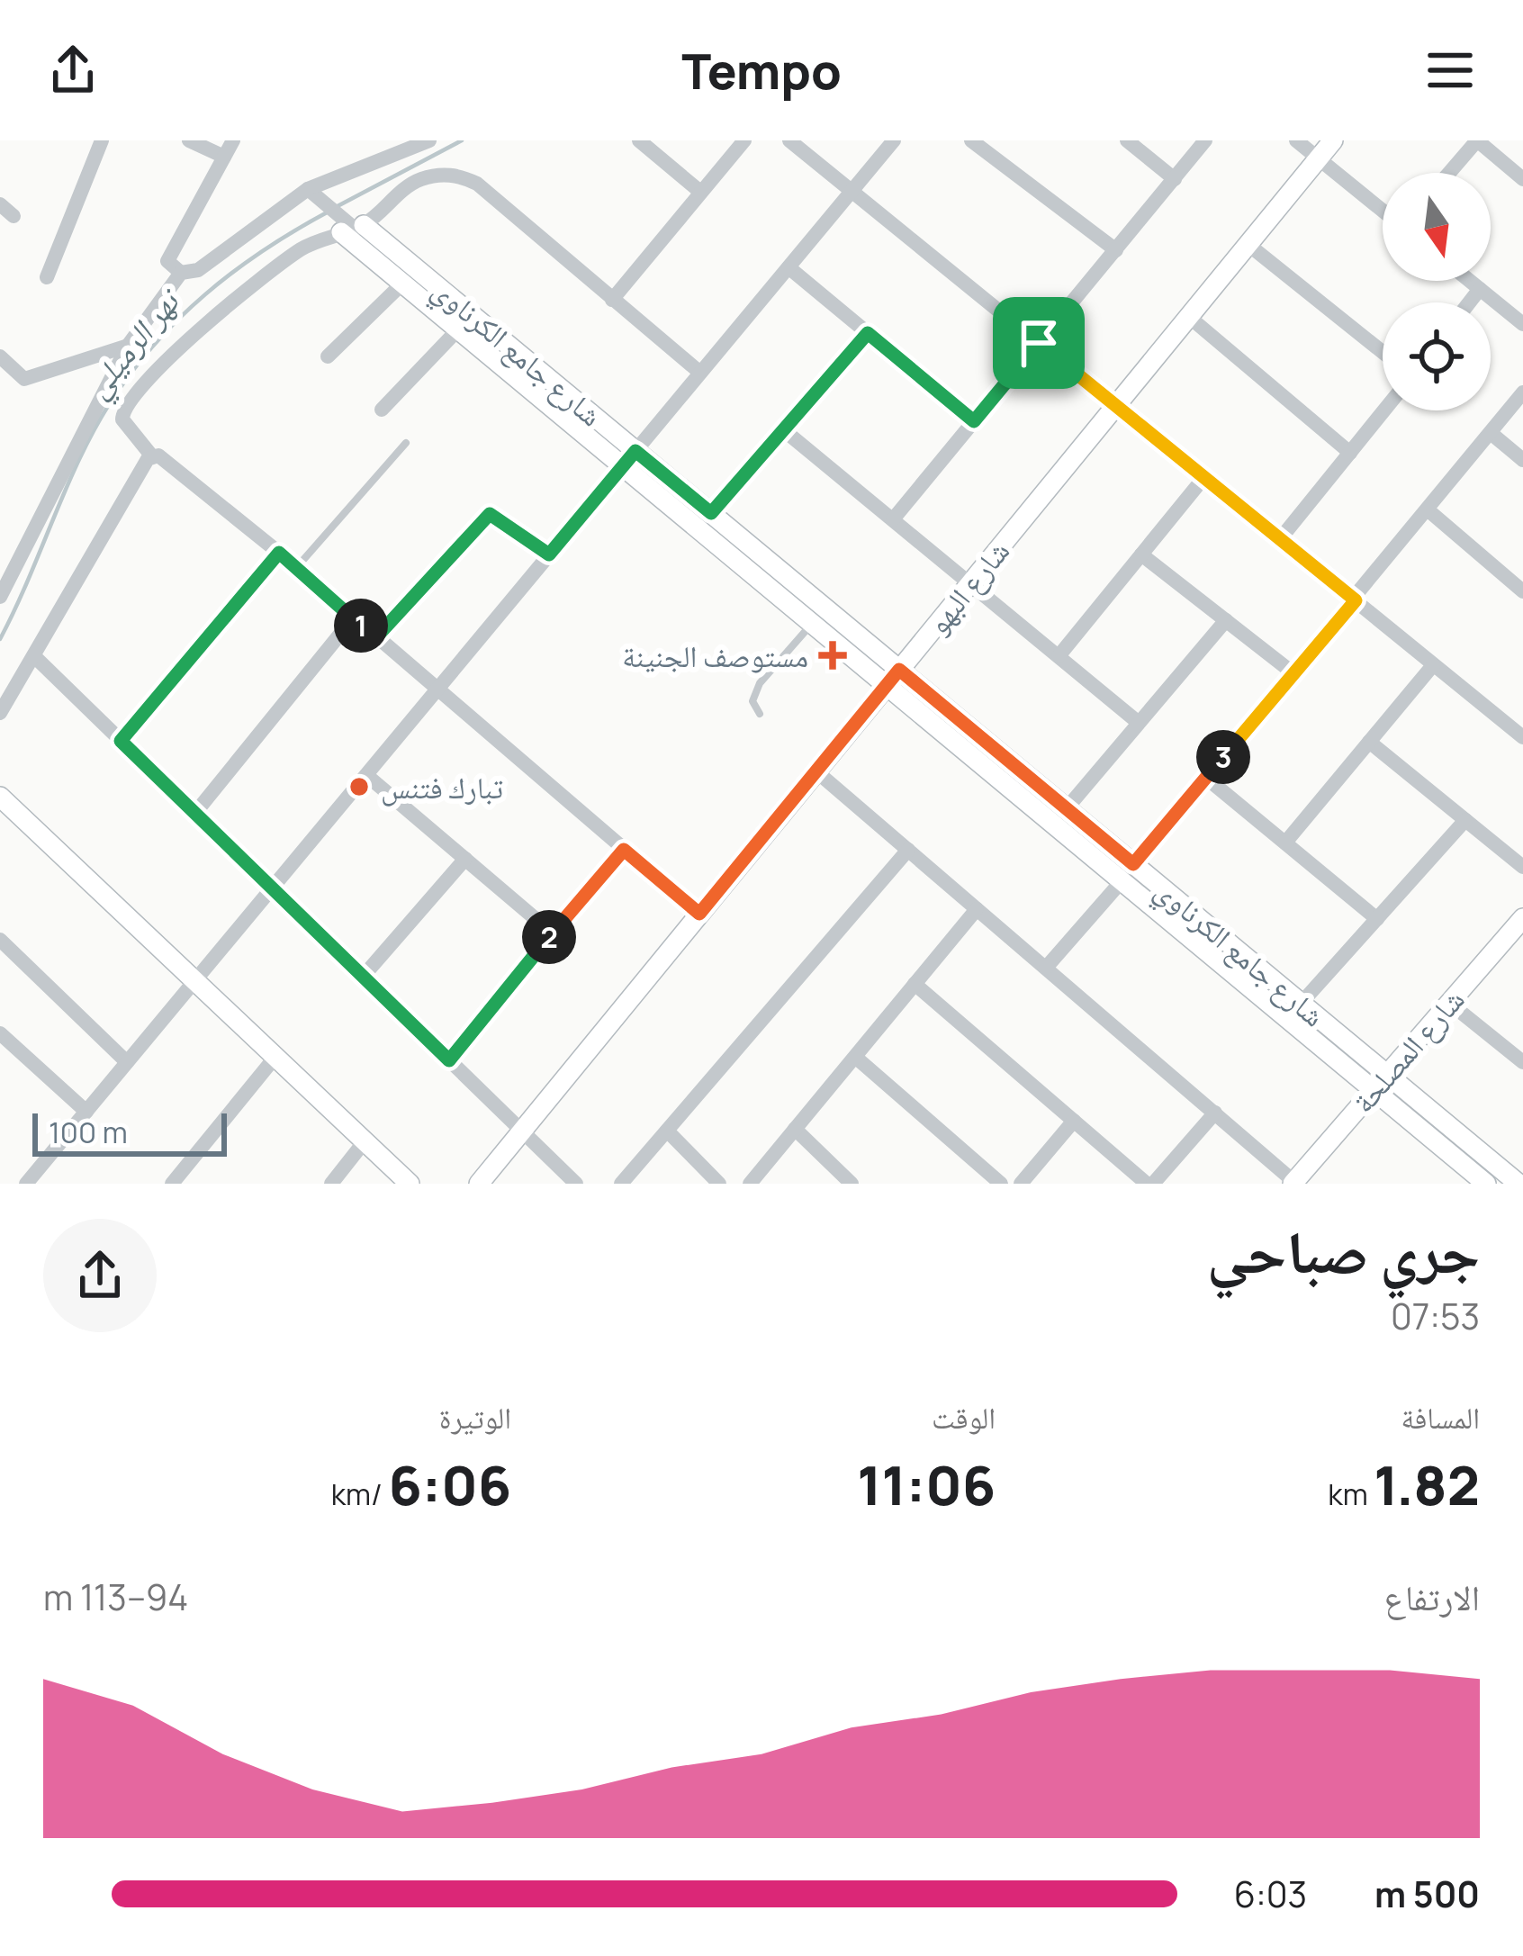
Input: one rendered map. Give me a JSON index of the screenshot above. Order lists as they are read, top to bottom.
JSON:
{
  "streets": {
    "main road": ["شارع جامع الكرناوي", "شارع البهو", "شارع المصلحة"]
  },
  "crossings": [
    ["شارع جامع الكرناوي", "شارع البهو"],
    ["شارع جامع الكرناوي", "شارع المصلحة"]
  ],
  "water": ["نهر الرميلي"],
  "places": {
    "health": ["مستوصف الجنينة"],
    "other": ["تبارك فتنس"]
  },
  "scale_bar": "100 m",
  "north": "bottom",
  "page": {
    "header": "Tempo",
    "pins": ["1", "3", "2"],
    "scale": "100 m",
    "heading": ["جري صباحي", "07:53"],
    "stats": [
      ["المسافة", "1.82 km"],
      ["الوقت", "11:06"],
      ["الوتيرة", "6:06 /km"]
    ],
    "chart": ["الارتفاع", "94–113 m"],
    "list": [
      {
        "name": "500 m",
        "note": "6:03"
      }
    ]
  }
}
